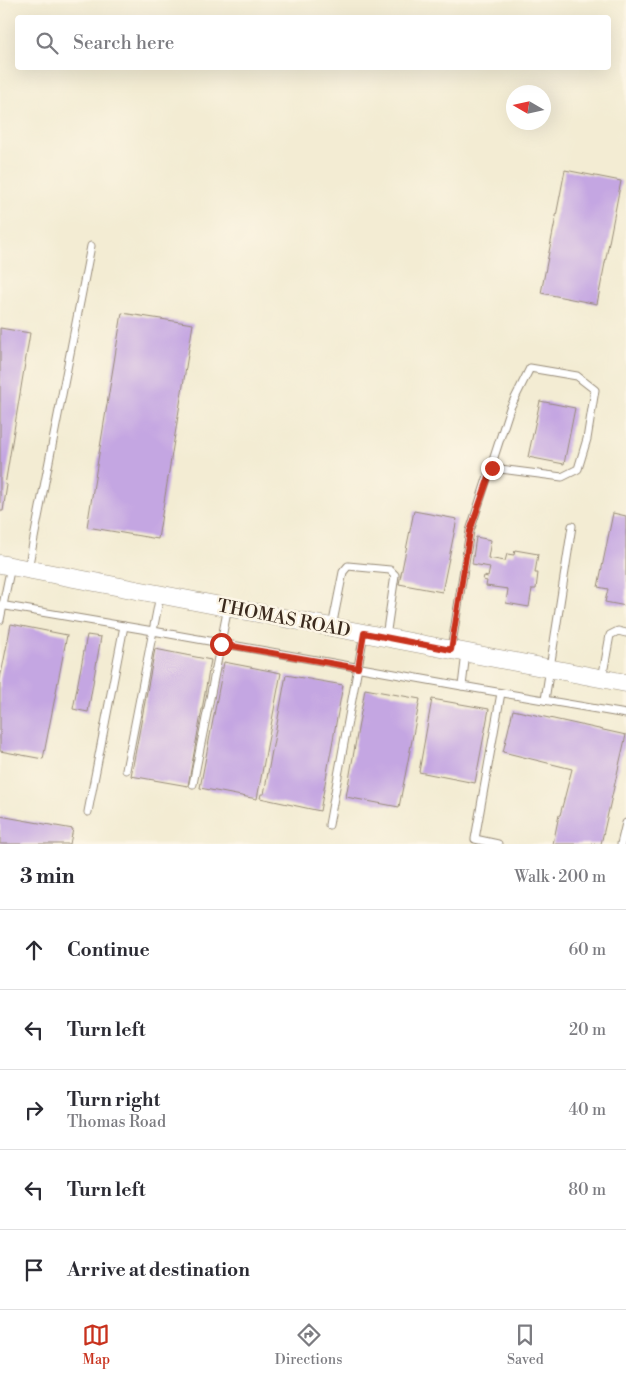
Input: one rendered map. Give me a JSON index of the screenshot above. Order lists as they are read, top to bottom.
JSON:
{
  "streets": {
    "street": ["THOMAS ROAD"]
  },
  "north": "left",
  "page": {
    "search": "Search here",
    "heading": ["3 min", "Walk · 200 m"],
    "list": [
      ["Continue", "60 m"],
      ["Turn left", "20 m"],
      ["Turn right", "Thomas Road", "40 m"],
      ["Turn left", "80 m"],
      "Arrive at destination"
    ],
    "nav": ["Map", "Directions", "Saved"]
  }
}
